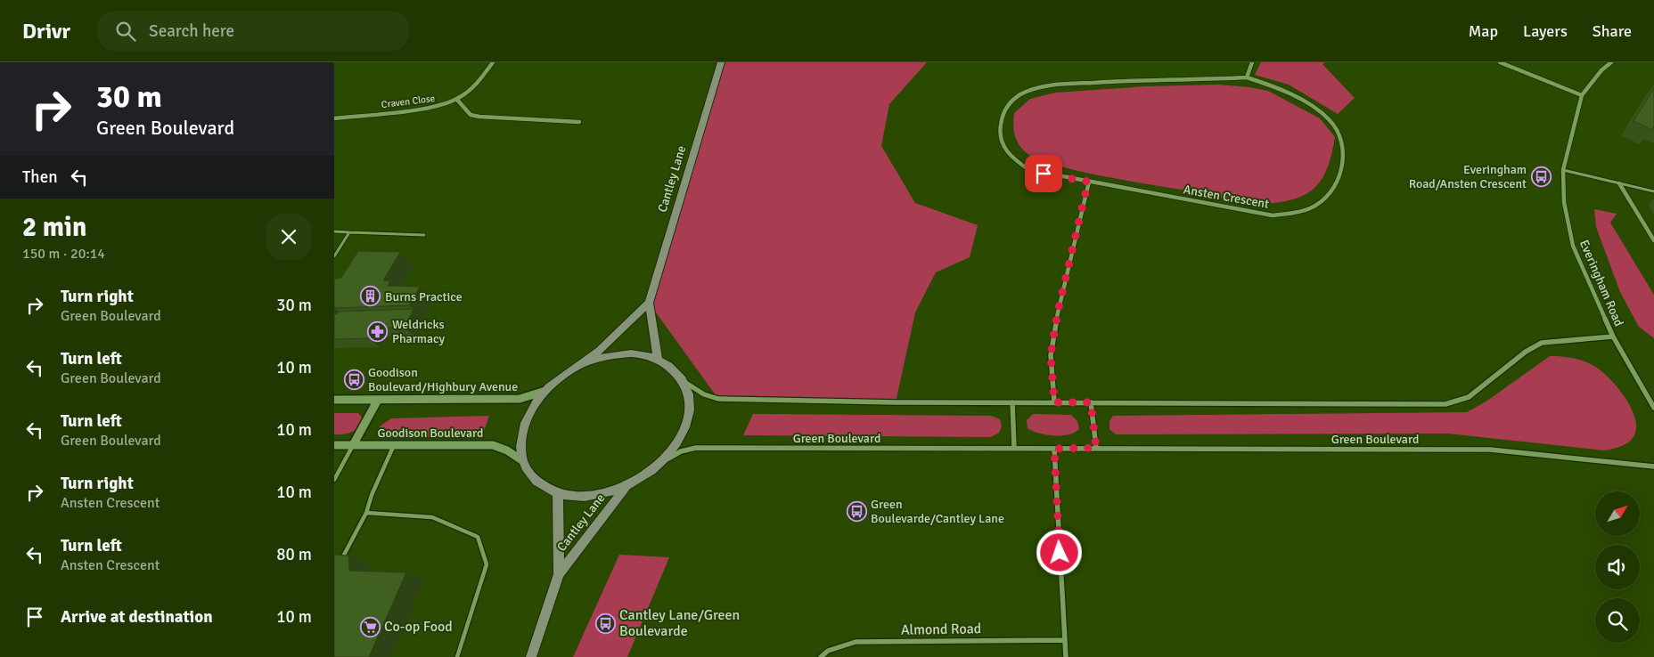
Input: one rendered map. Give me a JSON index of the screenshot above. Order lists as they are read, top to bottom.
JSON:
{
  "streets": {
    "main road": ["Cantley Lane"],
    "street": [
      "Craven Close",
      "Ansten Crescent",
      "Everingham Road",
      "Goodison Boulevard",
      "Green Boulevard",
      "Almond Road"
    ]
  },
  "crossings": [
    ["Cantley Lane", "Goodison Boulevard"],
    ["Cantley Lane", "Green Boulevard"],
    ["Goodison Boulevard", "Green Boulevard"]
  ],
  "places": {
    "bus stop": [
      "Everingham Road/Ansten Crescent",
      "Goodison Boulevard/Highbury Avenue",
      "Green Boulevarde/Cantley Lane",
      "Cantley Lane/Green Boulevarde"
    ],
    "building": ["Burns Practice"],
    "pharmacy": ["Weldricks Pharmacy"],
    "supermarket": ["Co-op Food"]
  },
  "north": "top right",
  "page": {
    "header": "Drivr",
    "search": "Search here",
    "nav": ["Map", "Layers", "Share"],
    "turn": ["30 m", "Green Boulevard"],
    "then": "Then",
    "heading": ["2 min", "150 m · 20:14"],
    "list": [
      {
        "name": "Turn right",
        "note": "Green Boulevard",
        "value": "30 m"
      },
      {
        "name": "Turn left",
        "note": "Green Boulevard",
        "value": "10 m"
      },
      {
        "name": "Turn left",
        "note": "Green Boulevard",
        "value": "10 m"
      },
      {
        "name": "Turn right",
        "note": "Ansten Crescent",
        "value": "10 m"
      },
      {
        "name": "Turn left",
        "note": "Ansten Crescent",
        "value": "80 m"
      },
      {
        "name": "Arrive at destination",
        "value": "10 m"
      }
    ]
  }
}
